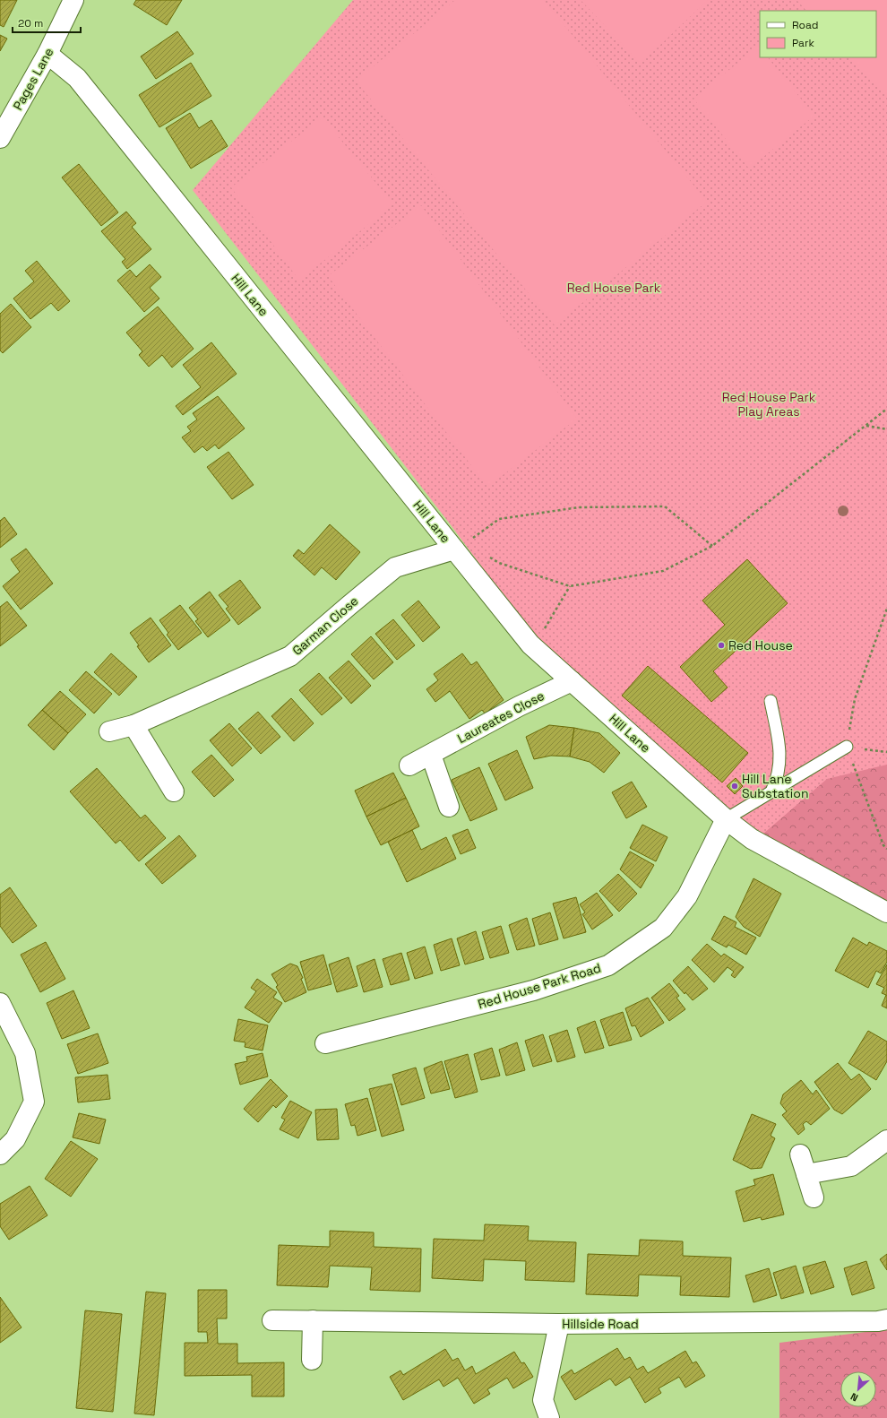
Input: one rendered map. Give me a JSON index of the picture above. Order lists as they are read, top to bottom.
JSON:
{
  "streets": {
    "street": [
      "Pages Lane",
      "Hill Lane",
      "Garman Close",
      "Laureates Close",
      "Red House Park Road",
      "Hillside Road"
    ]
  },
  "crossings": [
    ["Pages Lane", "Hill Lane"],
    ["Hill Lane", "Garman Close"],
    ["Hill Lane", "Laureates Close"],
    ["Hill Lane", "Red House Park Road"]
  ],
  "parks": ["Red House Park", "Red House Park Play Areas"],
  "places": ["Red House", "Hill Lane Substation"],
  "legend": ["Road", "Park"],
  "scale_bar": "20 m",
  "north": "bottom left"
}
